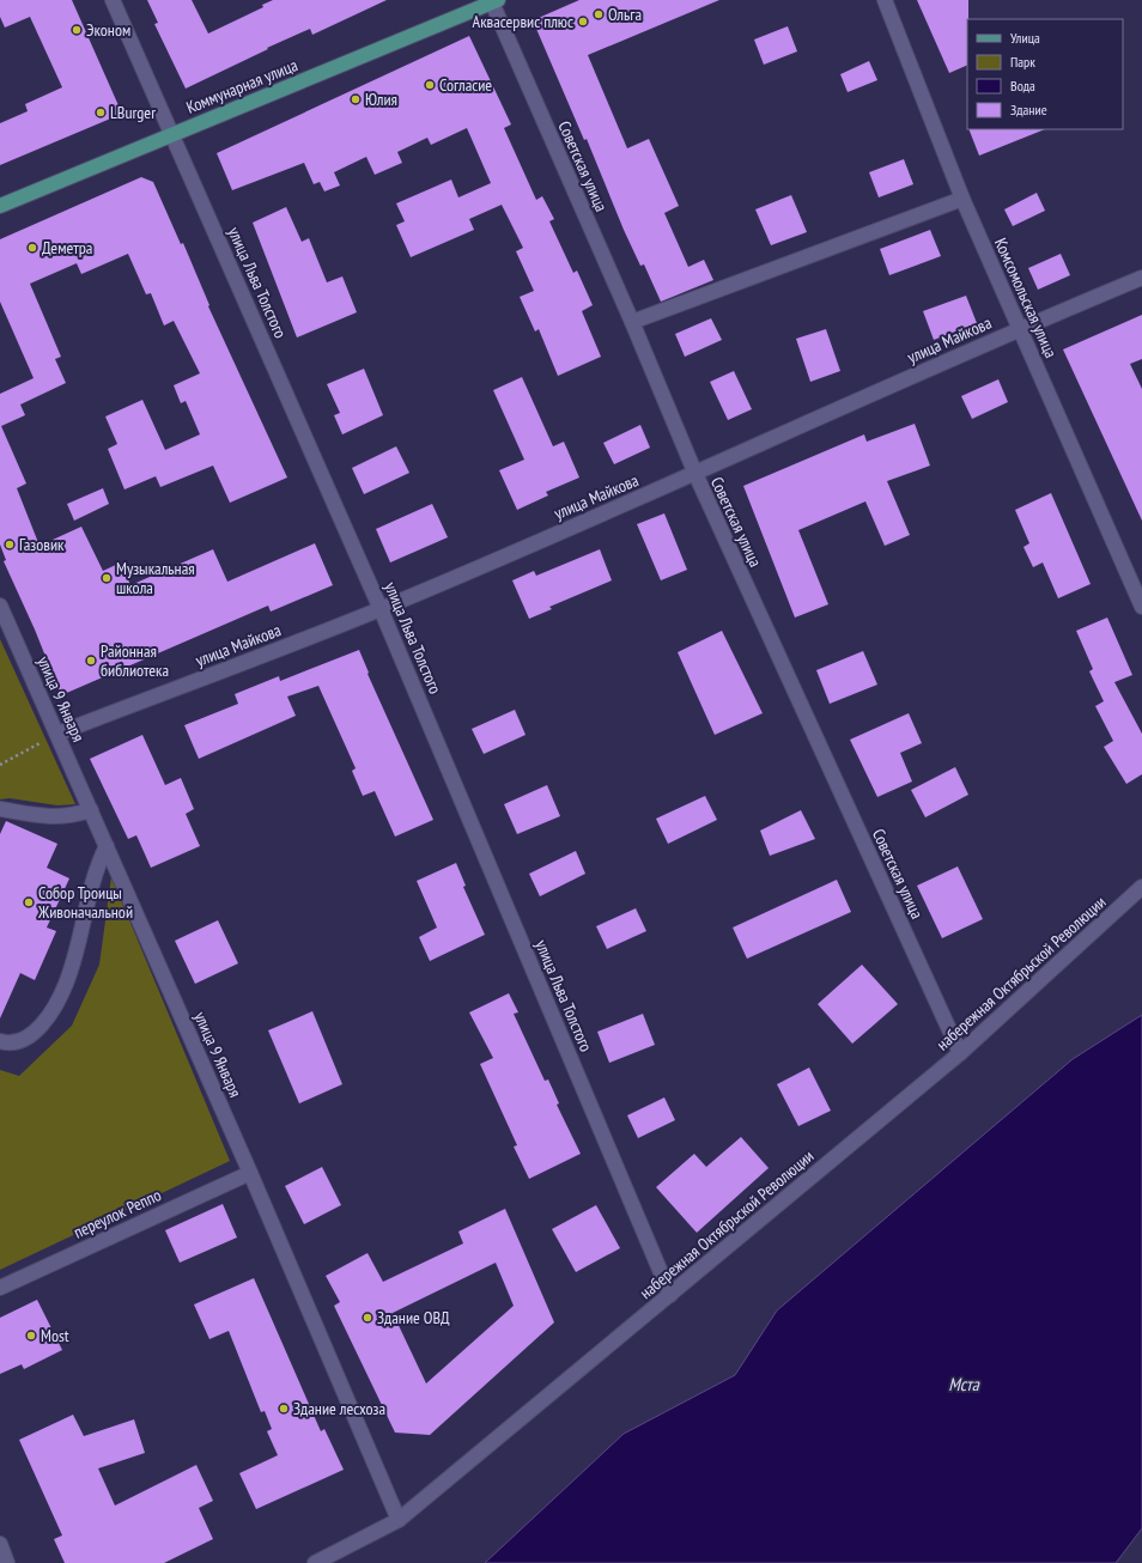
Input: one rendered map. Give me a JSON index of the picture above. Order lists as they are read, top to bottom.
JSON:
{
  "streets": {
    "main road": ["Коммунарная улица"],
    "street": [
      "Советская улица",
      "улица Льва Толстого",
      "Комсомольская улица",
      "улица Майкова",
      "улица 9 Января",
      "набережная Октябрьской Революции",
      "переулок Реппо"
    ]
  },
  "crossings": [
    ["Коммунарная улица", "Советская улица"],
    ["Коммунарная улица", "улица Льва Толстого"],
    ["Советская улица", "улица Майкова"],
    ["Советская улица", "набережная Октябрьской Революции"],
    ["улица Льва Толстого", "улица Майкова"],
    ["улица Льва Толстого", "набережная Октябрьской Революции"],
    ["Комсомольская улица", "улица Майкова"],
    ["улица Майкова", "улица 9 Января"],
    ["улица 9 Января", "набережная Октябрьской Революции"],
    ["улица 9 Января", "переулок Реппо"]
  ],
  "water": ["Мста"],
  "places": [
    "Ольга",
    "Аквасервис плюс",
    "Эконом",
    "Согласие",
    "Юлия",
    "LBurger",
    "Деметра",
    "Газовик",
    "Mузыкальная школа",
    "Районная библиотека",
    "Собор Троицы Живоначальной",
    "Здание ОВД",
    "Most",
    "Здание лесхоза"
  ],
  "legend": [
    "Улица",
    "Парк",
    "Вода",
    "Здание"
  ]
}
